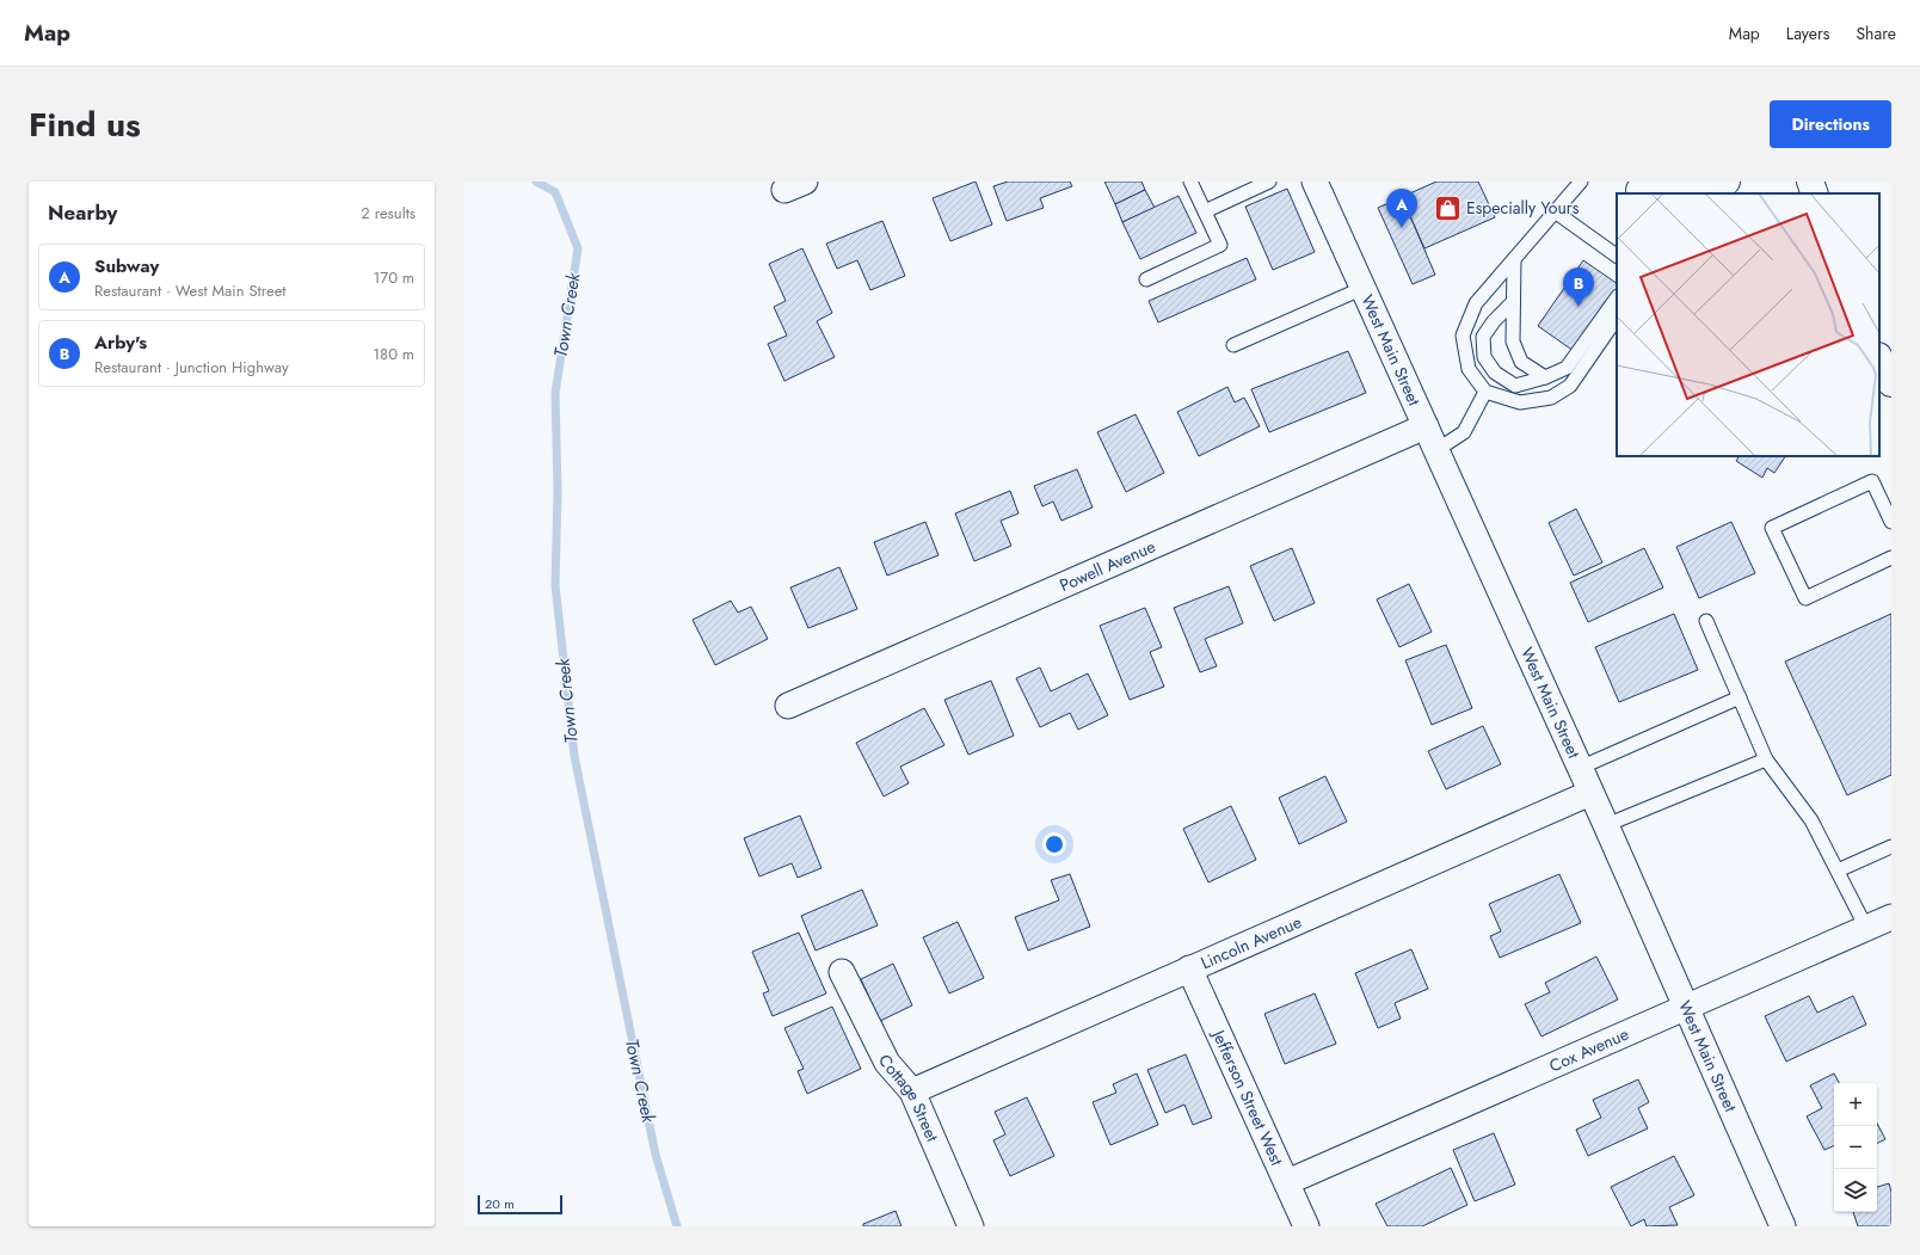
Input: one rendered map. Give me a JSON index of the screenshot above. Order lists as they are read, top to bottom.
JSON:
{
  "streets": {
    "street": [
      "West Main Street",
      "Powell Avenue",
      "Lincoln Avenue",
      "Cox Avenue",
      "Cottage Street",
      "Jefferson Street West"
    ]
  },
  "crossings": [
    ["West Main Street", "Powell Avenue"],
    ["West Main Street", "Lincoln Avenue"],
    ["West Main Street", "Cox Avenue"],
    ["Lincoln Avenue", "Cottage Street"],
    ["Lincoln Avenue", "Jefferson Street West"],
    ["Cox Avenue", "Jefferson Street West"]
  ],
  "water": ["Town Creek"],
  "places": {
    "shop": ["Especially Yours"]
  },
  "scale_bar": "20 m",
  "page": {
    "header": "Map",
    "nav": ["Map", "Layers", "Share"],
    "title": "Find us",
    "buttons": "Directions",
    "heading": ["Nearby", "2 results"],
    "pins": ["A", "B"],
    "list": [
      {
        "mark": "A",
        "name": "Subway",
        "note": "Restaurant · West Main Street",
        "value": "170 m"
      },
      {
        "mark": "B",
        "name": "Arby's",
        "note": "Restaurant · Junction Highway",
        "value": "180 m"
      }
    ],
    "map_buttons": ["+", "−"],
    "scale": "20 m"
  }
}
